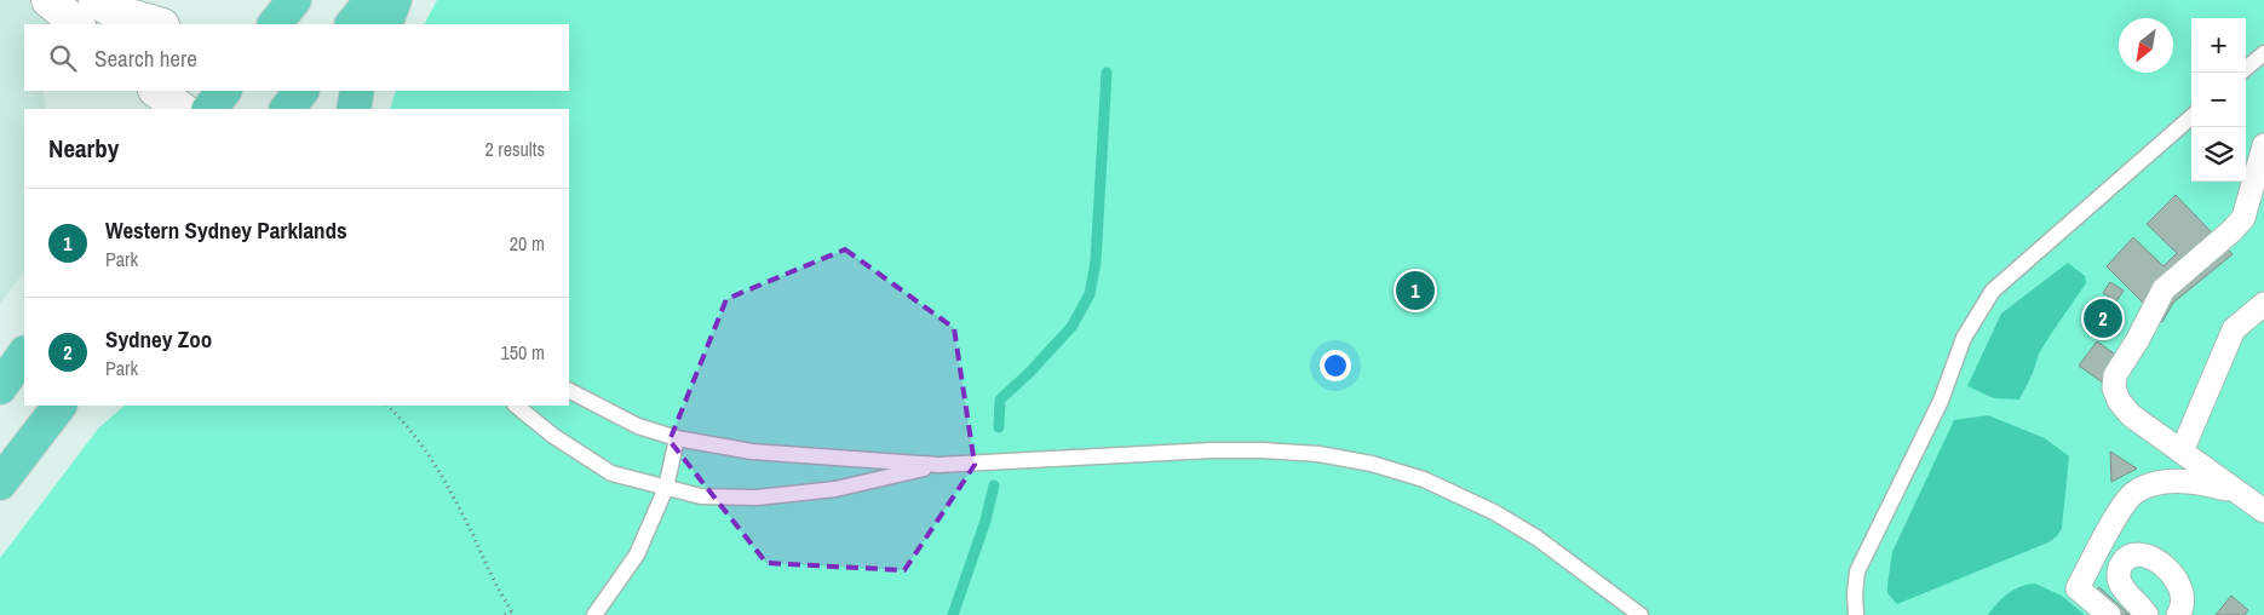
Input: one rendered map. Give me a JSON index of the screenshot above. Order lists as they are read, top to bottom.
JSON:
{
  "north": "bottom left",
  "page": {
    "map_buttons": ["+", "−"],
    "search": "Search here",
    "heading": ["Nearby", "2 results"],
    "list": [
      {
        "mark": "1",
        "name": "Western Sydney Parklands",
        "note": "Park",
        "value": "20 m"
      },
      {
        "mark": "2",
        "name": "Sydney Zoo",
        "note": "Park",
        "value": "150 m"
      }
    ],
    "pins": ["1", "2"]
  }
}
